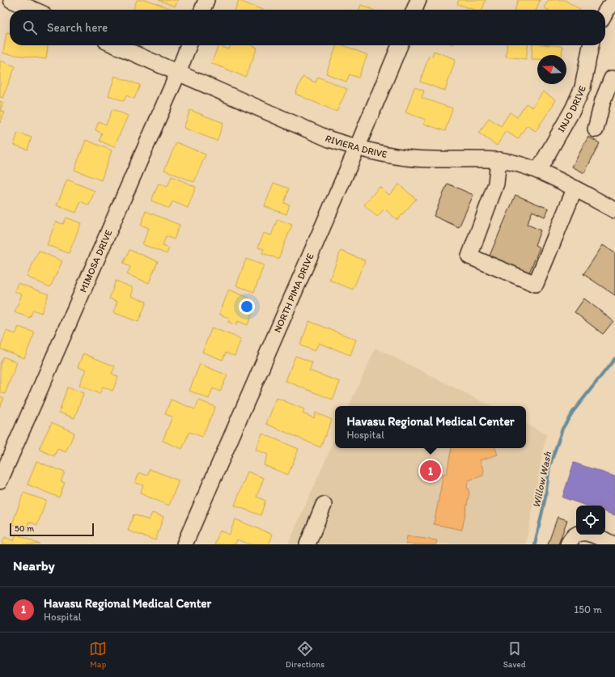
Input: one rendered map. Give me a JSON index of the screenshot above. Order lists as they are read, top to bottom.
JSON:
{
  "streets": {
    "street": [
      "INJO DRIVE",
      "RIVIERA DRIVE",
      "MIMOSA DRIVE",
      "NORTH PIMA DRIVE"
    ]
  },
  "crossings": [
    ["INJO DRIVE", "RIVIERA DRIVE"],
    ["RIVIERA DRIVE", "MIMOSA DRIVE"],
    ["RIVIERA DRIVE", "NORTH PIMA DRIVE"]
  ],
  "water": ["Willow Wash"],
  "scale_bar": "50 m",
  "north": "left",
  "page": {
    "search": "Search here",
    "popup": ["Havasu Regional Medical Center", "Hospital"],
    "pins": "1",
    "scale": "50 m",
    "heading": "Nearby",
    "list": [
      {
        "mark": "1",
        "name": "Havasu Regional Medical Center",
        "note": "Hospital",
        "value": "150 m"
      }
    ],
    "nav": ["Map", "Directions", "Saved"]
  }
}
